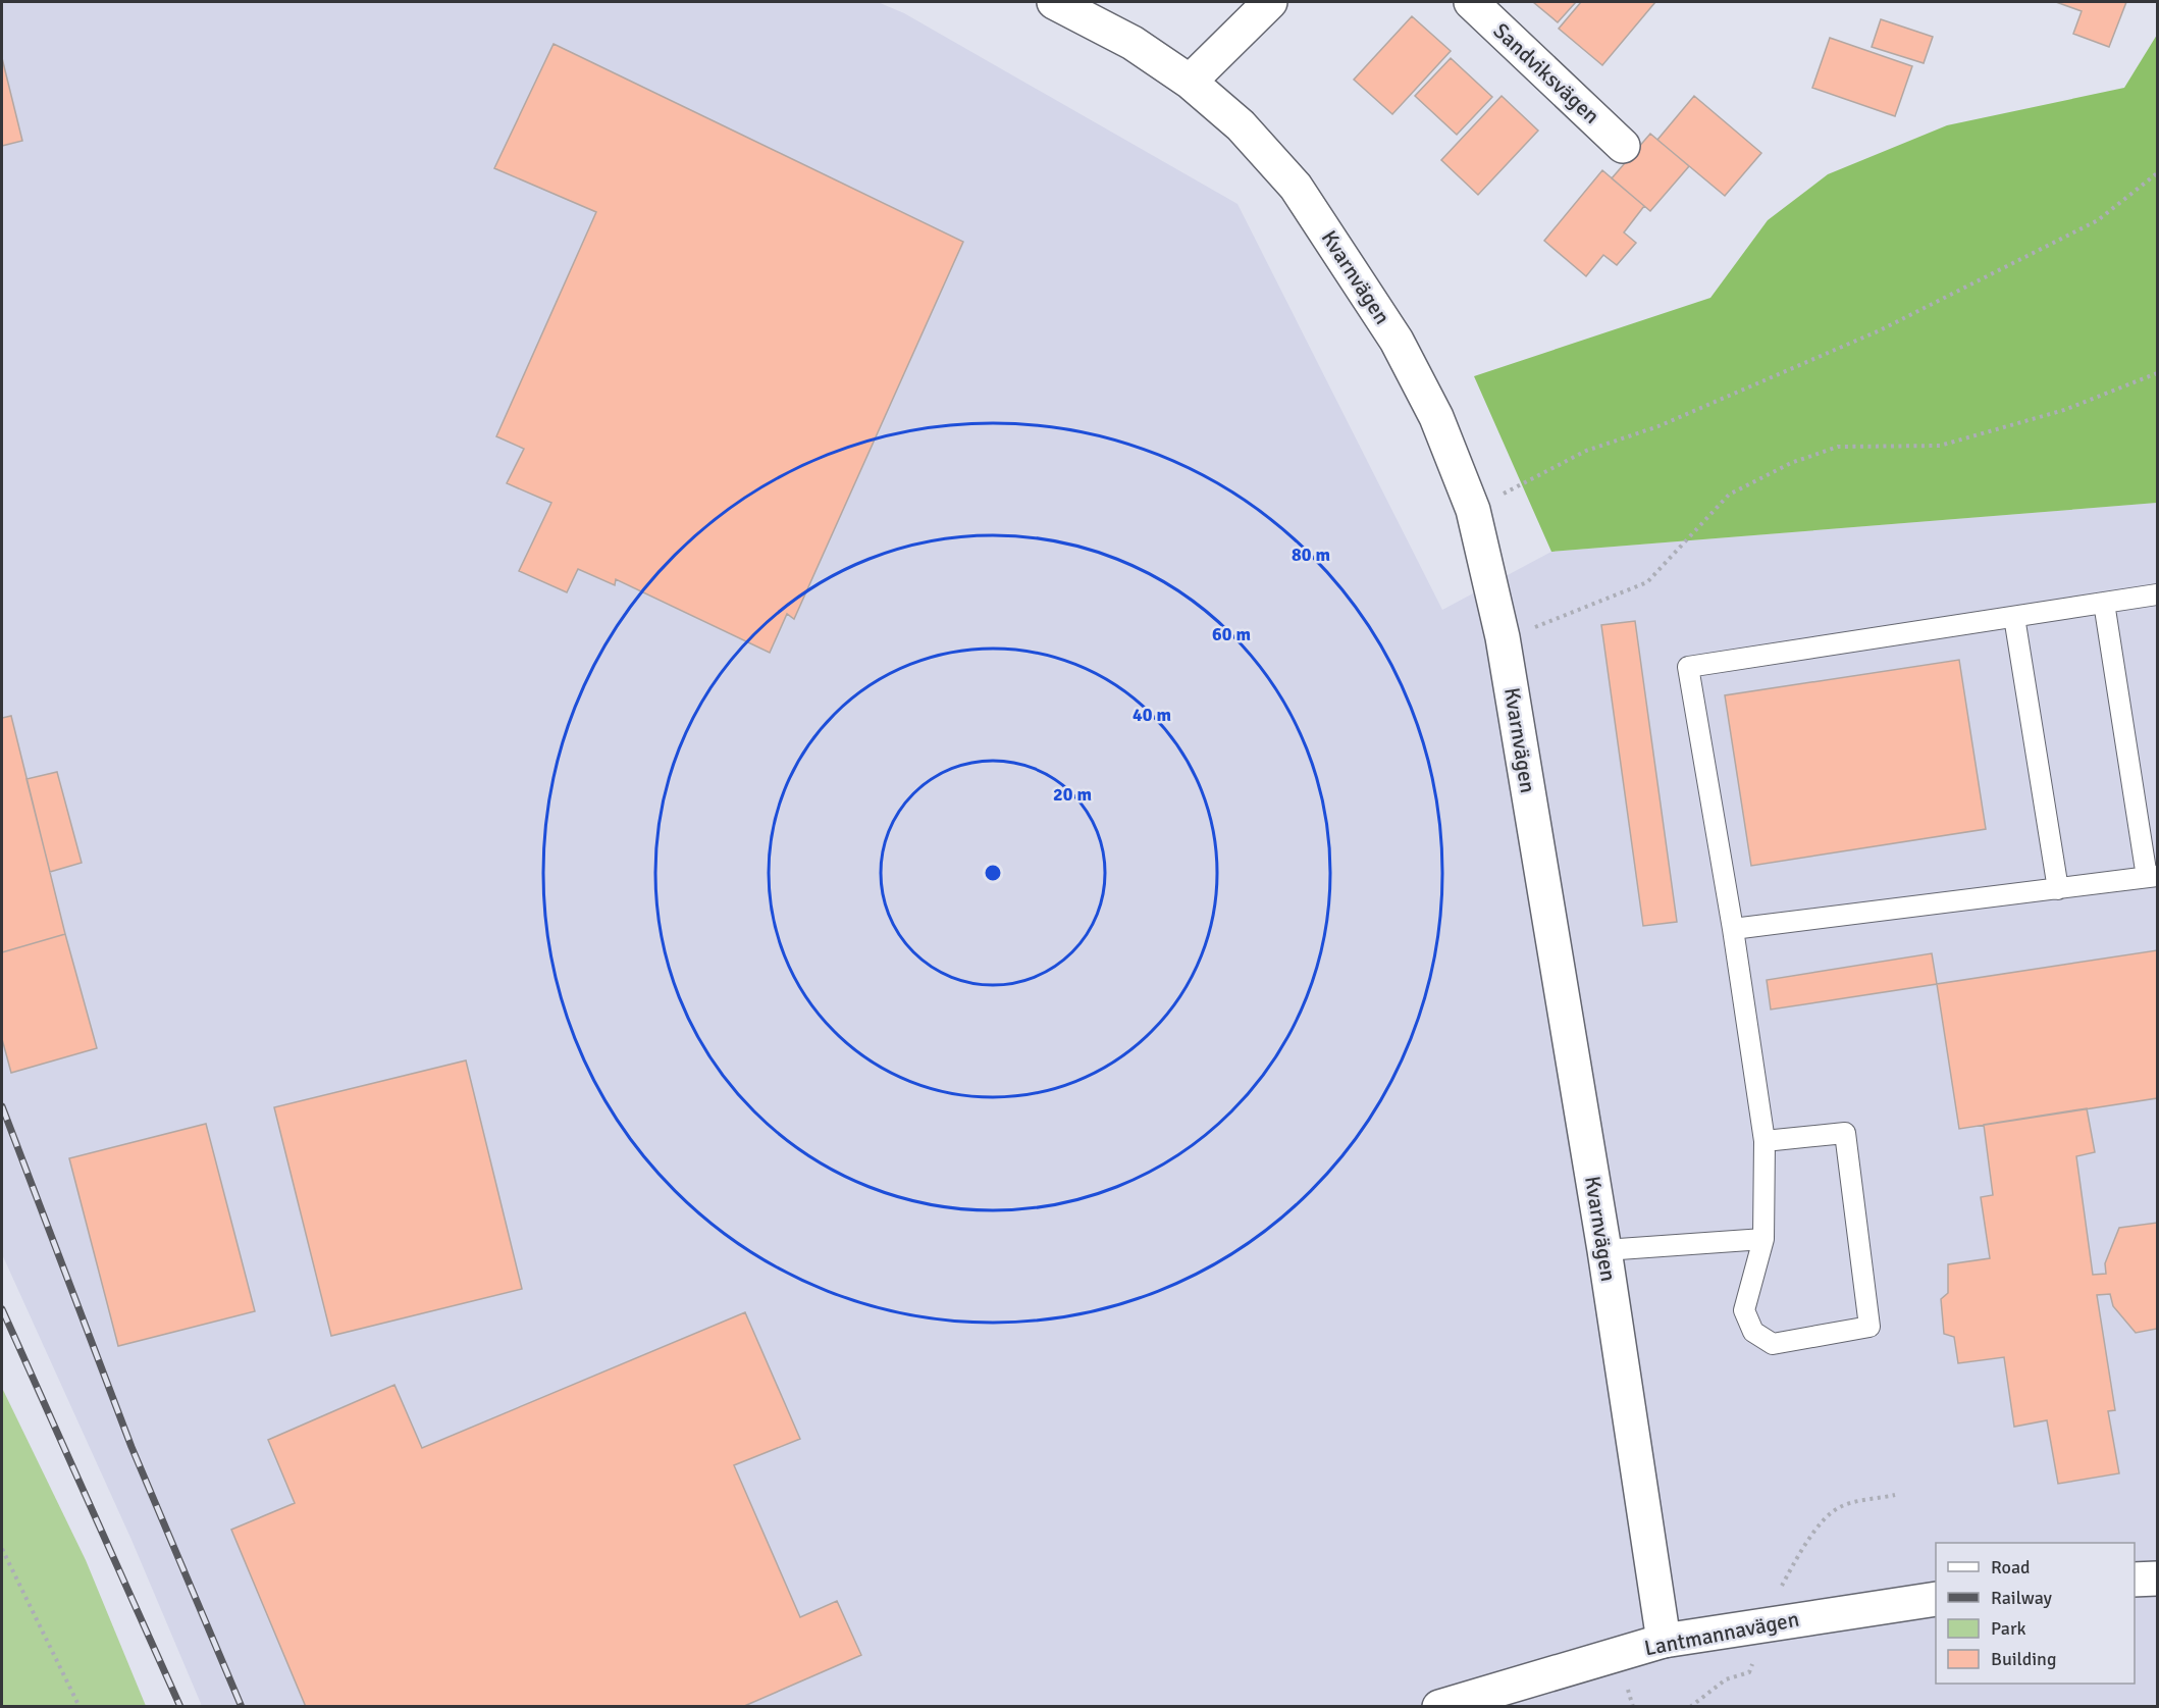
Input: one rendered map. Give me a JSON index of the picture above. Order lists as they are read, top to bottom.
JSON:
{
  "streets": {
    "street": ["Sandviksvägen", "Kvarnvägen", "Lantmannavägen"]
  },
  "crossings": [
    ["Kvarnvägen", "Lantmannavägen"]
  ],
  "legend": [
    "Road",
    "Railway",
    "Park",
    "Building"
  ],
  "rings": [
    "80 m",
    "60 m",
    "40 m",
    "20 m"
  ]
}
